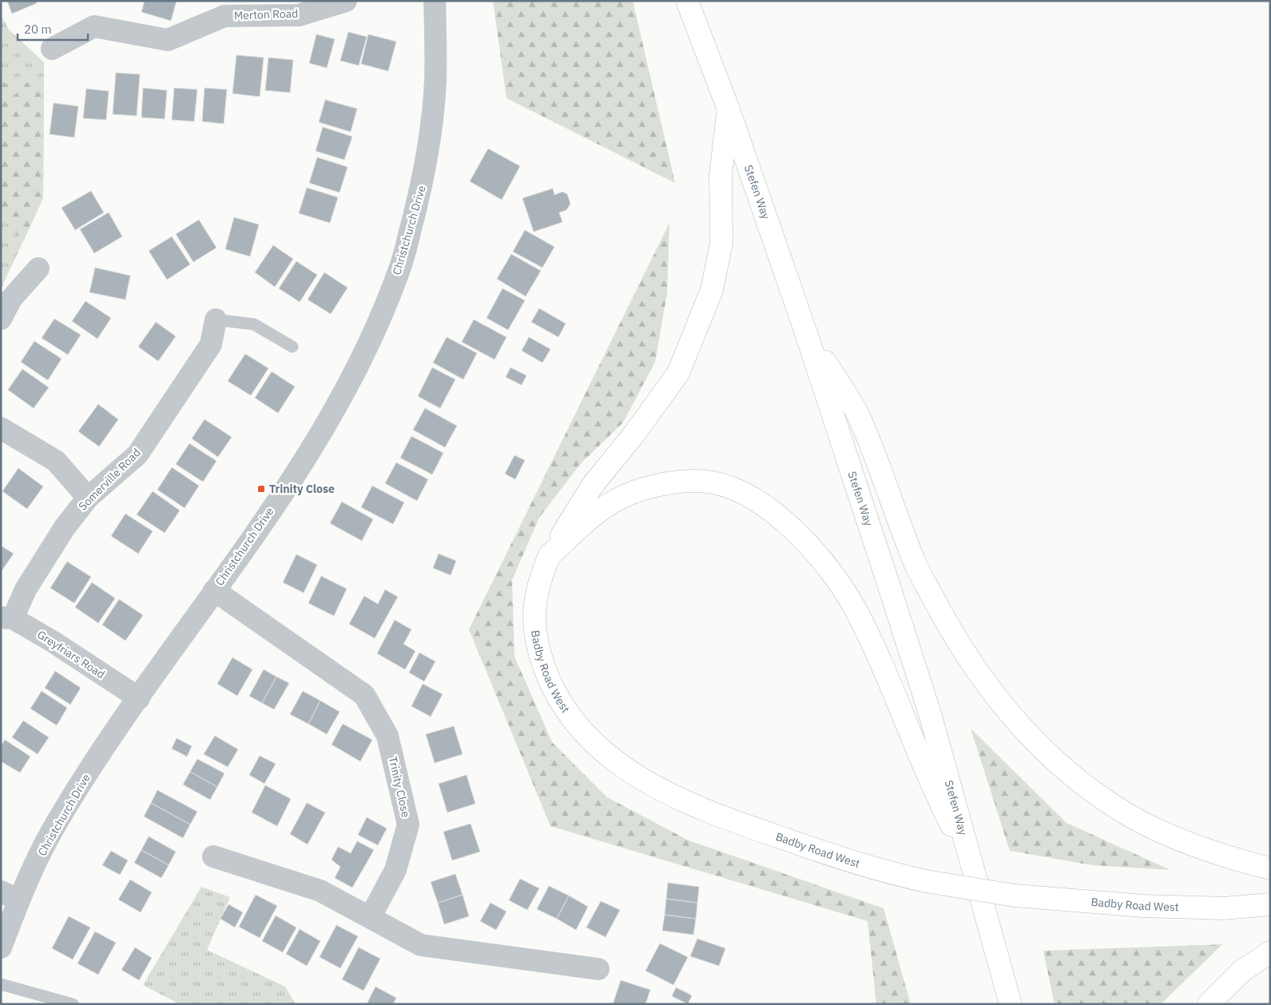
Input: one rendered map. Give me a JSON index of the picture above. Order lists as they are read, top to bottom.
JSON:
{
  "streets": {
    "main road": ["Stefen Way", "Badby Road West"],
    "street": [
      "Merton Road",
      "Christchurch Drive",
      "Somerville Road",
      "Greyfriars Road",
      "Trinity Close"
    ]
  },
  "crossings": [
    ["Stefen Way", "Badby Road West"],
    ["Christchurch Drive", "Greyfriars Road"],
    ["Christchurch Drive", "Trinity Close"],
    ["Somerville Road", "Greyfriars Road"]
  ],
  "places": {
    "transit": ["Trinity Close"]
  },
  "scale_bar": "20 m"
}
